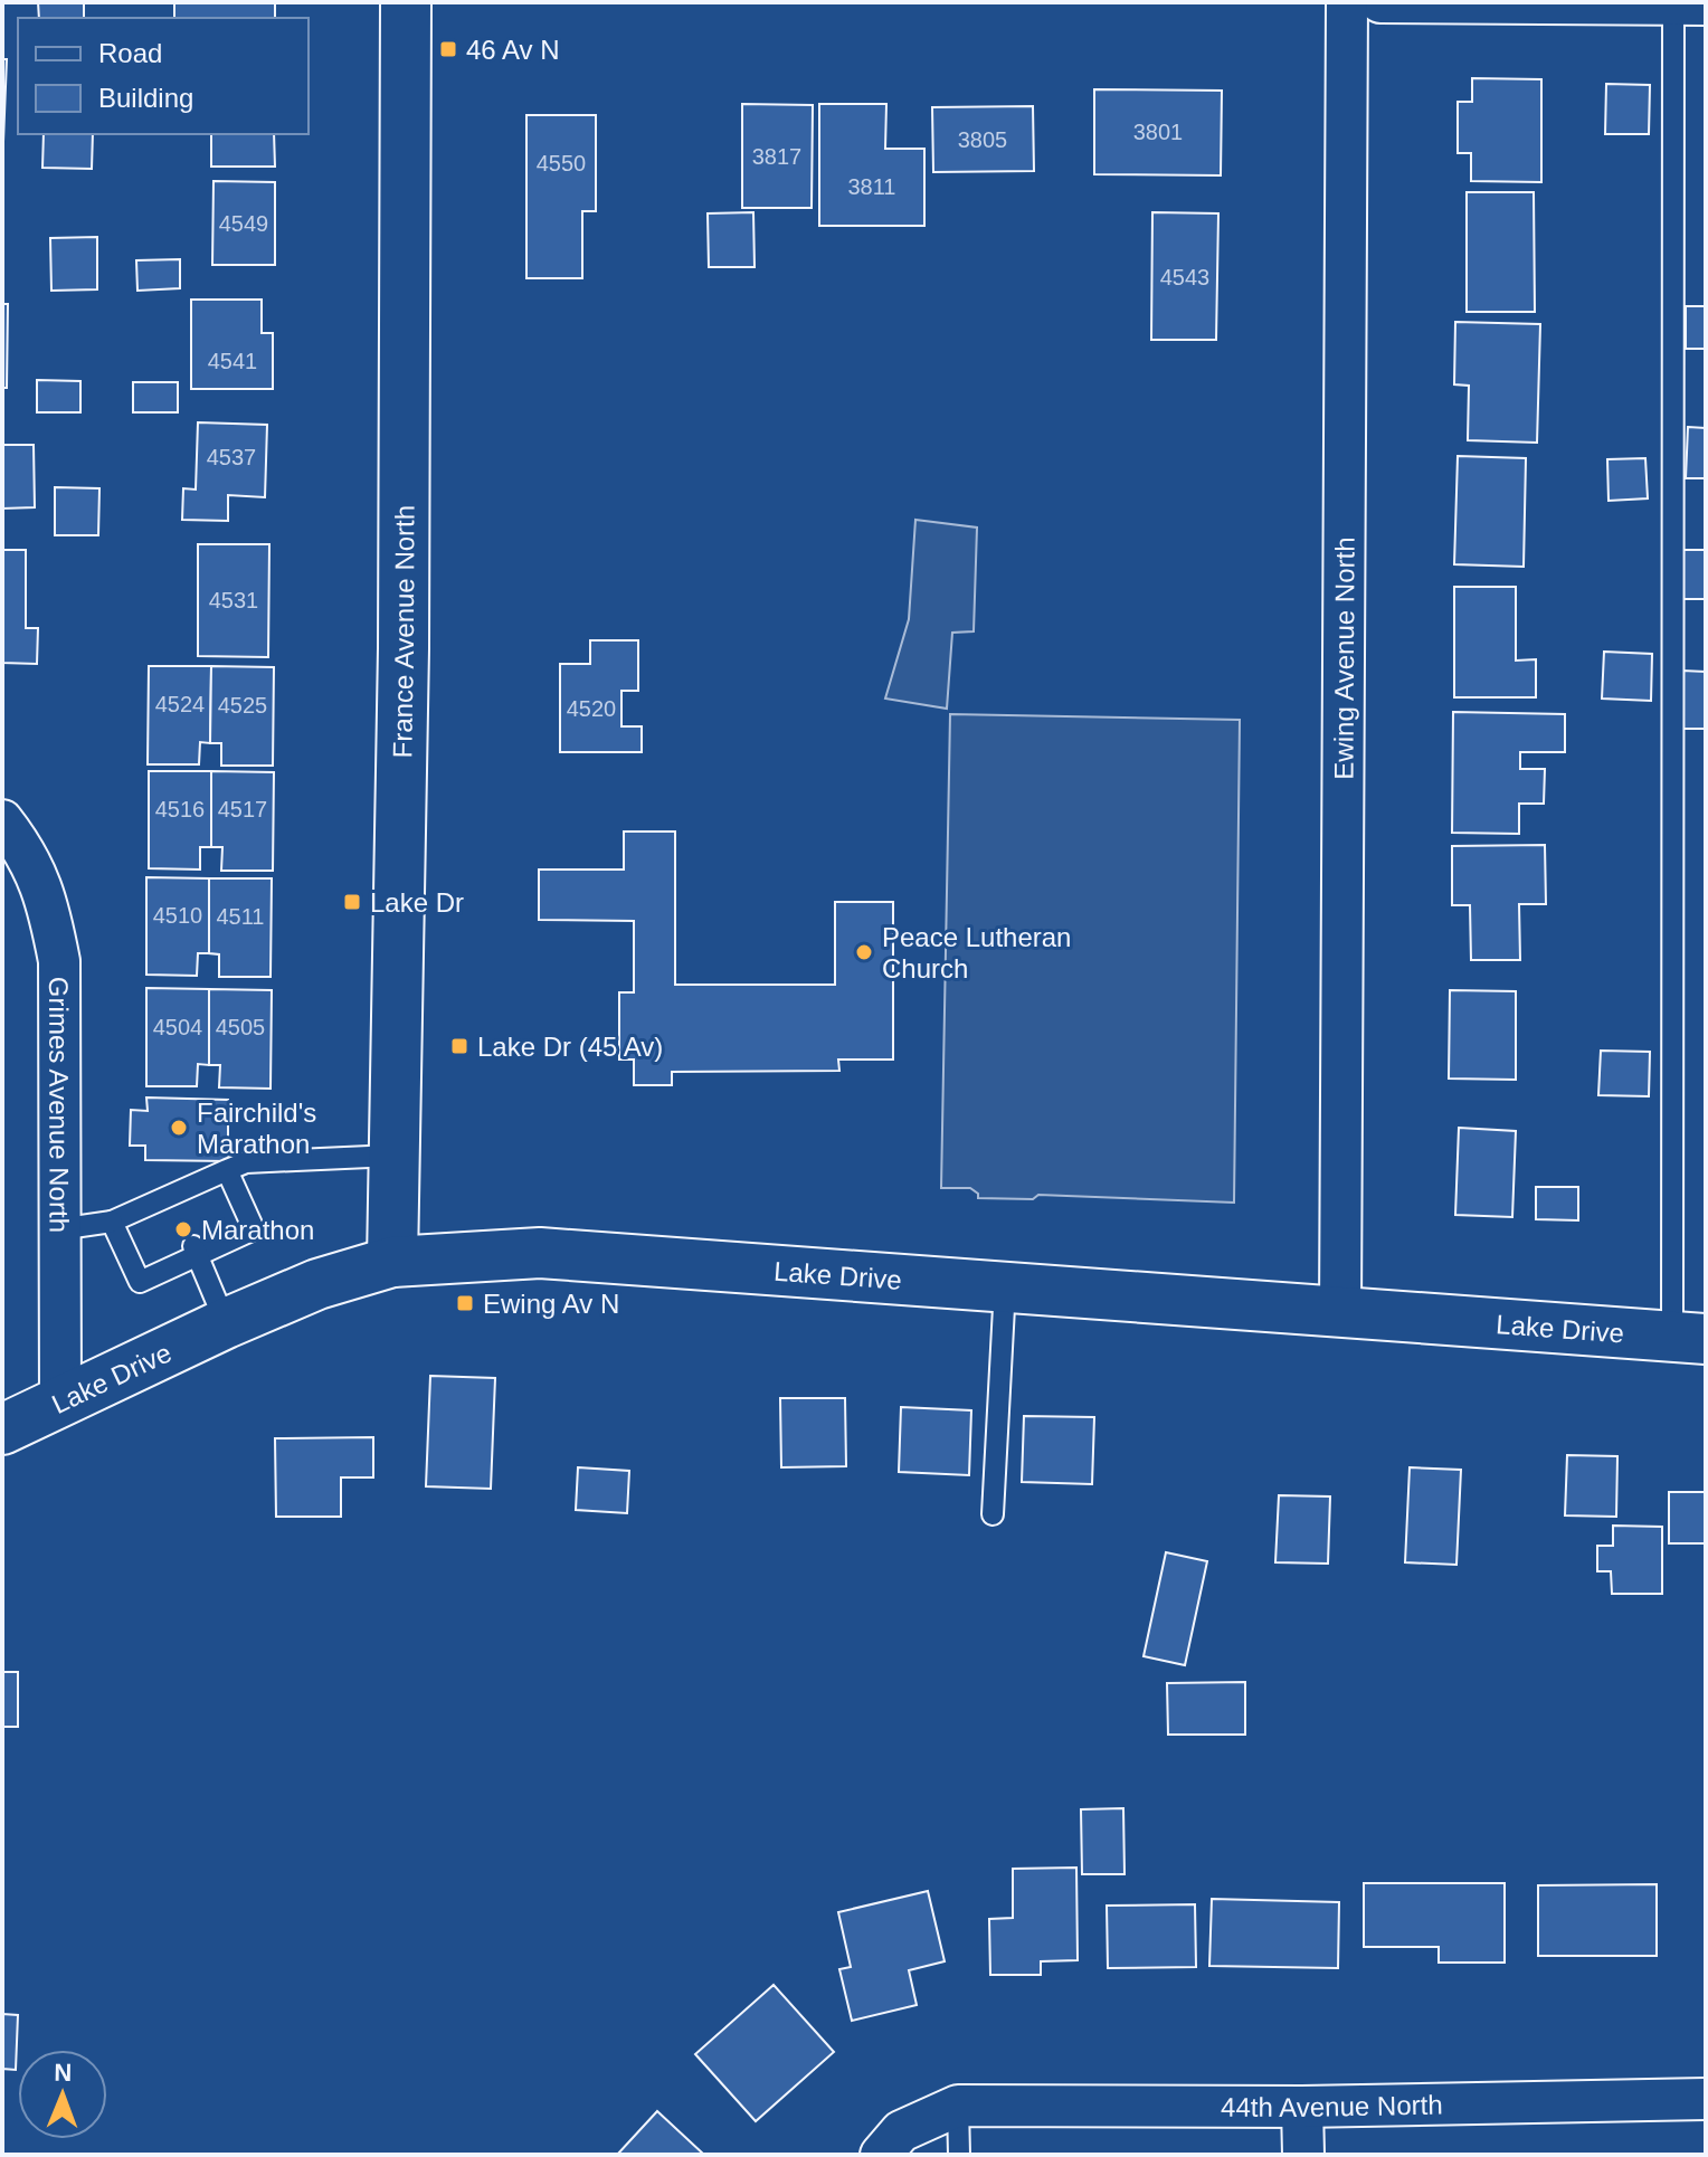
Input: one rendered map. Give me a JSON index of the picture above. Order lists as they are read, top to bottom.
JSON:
{
  "streets": {
    "street": [
      "France Avenue North",
      "Ewing Avenue North",
      "Grimes Avenue North",
      "Lake Drive",
      "44th Avenue North"
    ]
  },
  "crossings": [
    ["France Avenue North", "Lake Drive"],
    ["Ewing Avenue North", "Lake Drive"],
    ["Grimes Avenue North", "Lake Drive"]
  ],
  "places": {
    "transit": [
      "46 Av N",
      "Lake Dr",
      "Lake Dr (45 Av)",
      "Ewing Av N"
    ],
    "other": ["Peace Lutheran Church", "Fairchild's Marathon", "Marathon"]
  },
  "house_numbers": [
    "3801",
    "3805",
    "3817",
    "4550",
    "3811",
    "4549",
    "4543",
    "4541",
    "4537",
    "4531",
    "4524",
    "4525",
    "4520",
    "4516",
    "4517",
    "4510",
    "4511",
    "4504",
    "4505"
  ],
  "legend": ["Road", "Building"],
  "north": "top"
}
